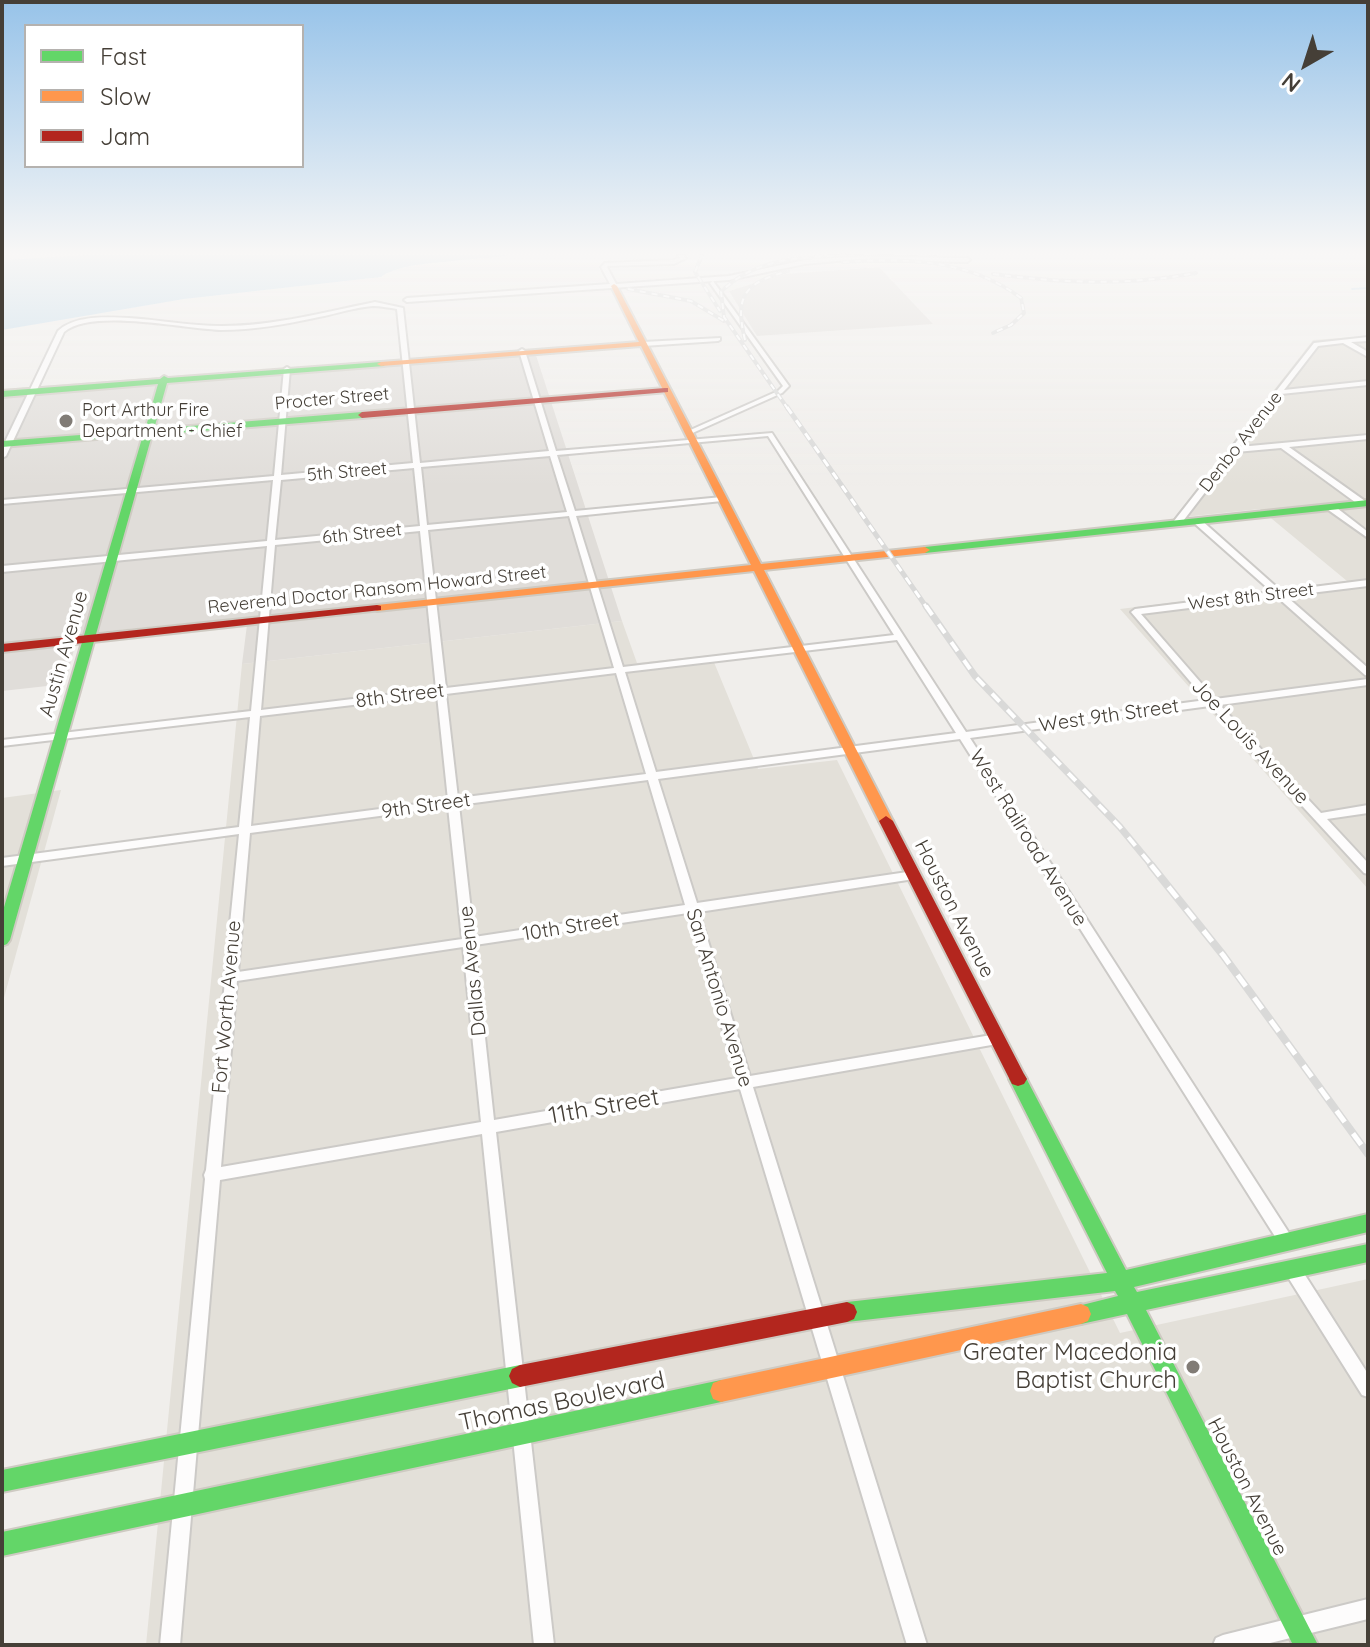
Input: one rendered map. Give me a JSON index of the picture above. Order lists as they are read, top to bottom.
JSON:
{
  "streets": {
    "main road": [
      "Procter Street",
      "Reverend Doctor Ransom Howard Street",
      "Austin Avenue",
      "Houston Avenue",
      "Thomas Boulevard"
    ],
    "street": [
      "Denbo Avenue",
      "5th Street",
      "6th Street",
      "West 8th Street",
      "8th Street",
      "West 9th Street",
      "Joe Louis Avenue",
      "9th Street",
      "West Railroad Avenue",
      "10th Street",
      "Dallas Avenue",
      "San Antonio Avenue",
      "Fort Worth Avenue",
      "11th Street"
    ]
  },
  "crossings": [
    ["Procter Street", "Austin Avenue"],
    ["Procter Street", "Houston Avenue"],
    ["Procter Street", "Dallas Avenue"],
    ["Procter Street", "San Antonio Avenue"],
    ["Procter Street", "Fort Worth Avenue"],
    ["Denbo Avenue", "Reverend Doctor Ransom Howard Street"],
    ["5th Street", "Austin Avenue"],
    ["5th Street", "West Railroad Avenue"],
    ["5th Street", "Houston Avenue"],
    ["5th Street", "Dallas Avenue"],
    ["5th Street", "San Antonio Avenue"],
    ["5th Street", "Fort Worth Avenue"],
    ["6th Street", "Austin Avenue"],
    ["6th Street", "Houston Avenue"],
    ["6th Street", "Dallas Avenue"],
    ["6th Street", "San Antonio Avenue"],
    ["6th Street", "Fort Worth Avenue"],
    ["Reverend Doctor Ransom Howard Street", "Austin Avenue"],
    ["Reverend Doctor Ransom Howard Street", "West Railroad Avenue"],
    ["Reverend Doctor Ransom Howard Street", "Houston Avenue"],
    ["Reverend Doctor Ransom Howard Street", "Dallas Avenue"],
    ["Reverend Doctor Ransom Howard Street", "San Antonio Avenue"],
    ["Reverend Doctor Ransom Howard Street", "Fort Worth Avenue"],
    ["West 8th Street", "Joe Louis Avenue"],
    ["Austin Avenue", "8th Street"],
    ["Austin Avenue", "9th Street"],
    ["8th Street", "Houston Avenue"],
    ["8th Street", "Dallas Avenue"],
    ["8th Street", "San Antonio Avenue"],
    ["8th Street", "Fort Worth Avenue"],
    ["West 9th Street", "Joe Louis Avenue"],
    ["West 9th Street", "9th Street"],
    ["West 9th Street", "West Railroad Avenue"],
    ["West 9th Street", "Houston Avenue"],
    ["9th Street", "Houston Avenue"],
    ["9th Street", "Dallas Avenue"],
    ["9th Street", "San Antonio Avenue"],
    ["9th Street", "Fort Worth Avenue"],
    ["West Railroad Avenue", "Thomas Boulevard"],
    ["Houston Avenue", "10th Street"],
    ["Houston Avenue", "11th Street"],
    ["Houston Avenue", "Thomas Boulevard"],
    ["10th Street", "Dallas Avenue"],
    ["10th Street", "San Antonio Avenue"],
    ["10th Street", "Fort Worth Avenue"],
    ["Dallas Avenue", "11th Street"],
    ["Dallas Avenue", "Thomas Boulevard"],
    ["San Antonio Avenue", "11th Street"],
    ["San Antonio Avenue", "Thomas Boulevard"],
    ["Fort Worth Avenue", "11th Street"],
    ["Fort Worth Avenue", "Thomas Boulevard"]
  ],
  "places": ["Port Arthur Fire Department - Chief", "Greater Macedonia Baptist Church"],
  "legend": ["Fast", "Slow", "Jam"],
  "north": "bottom left"
}
